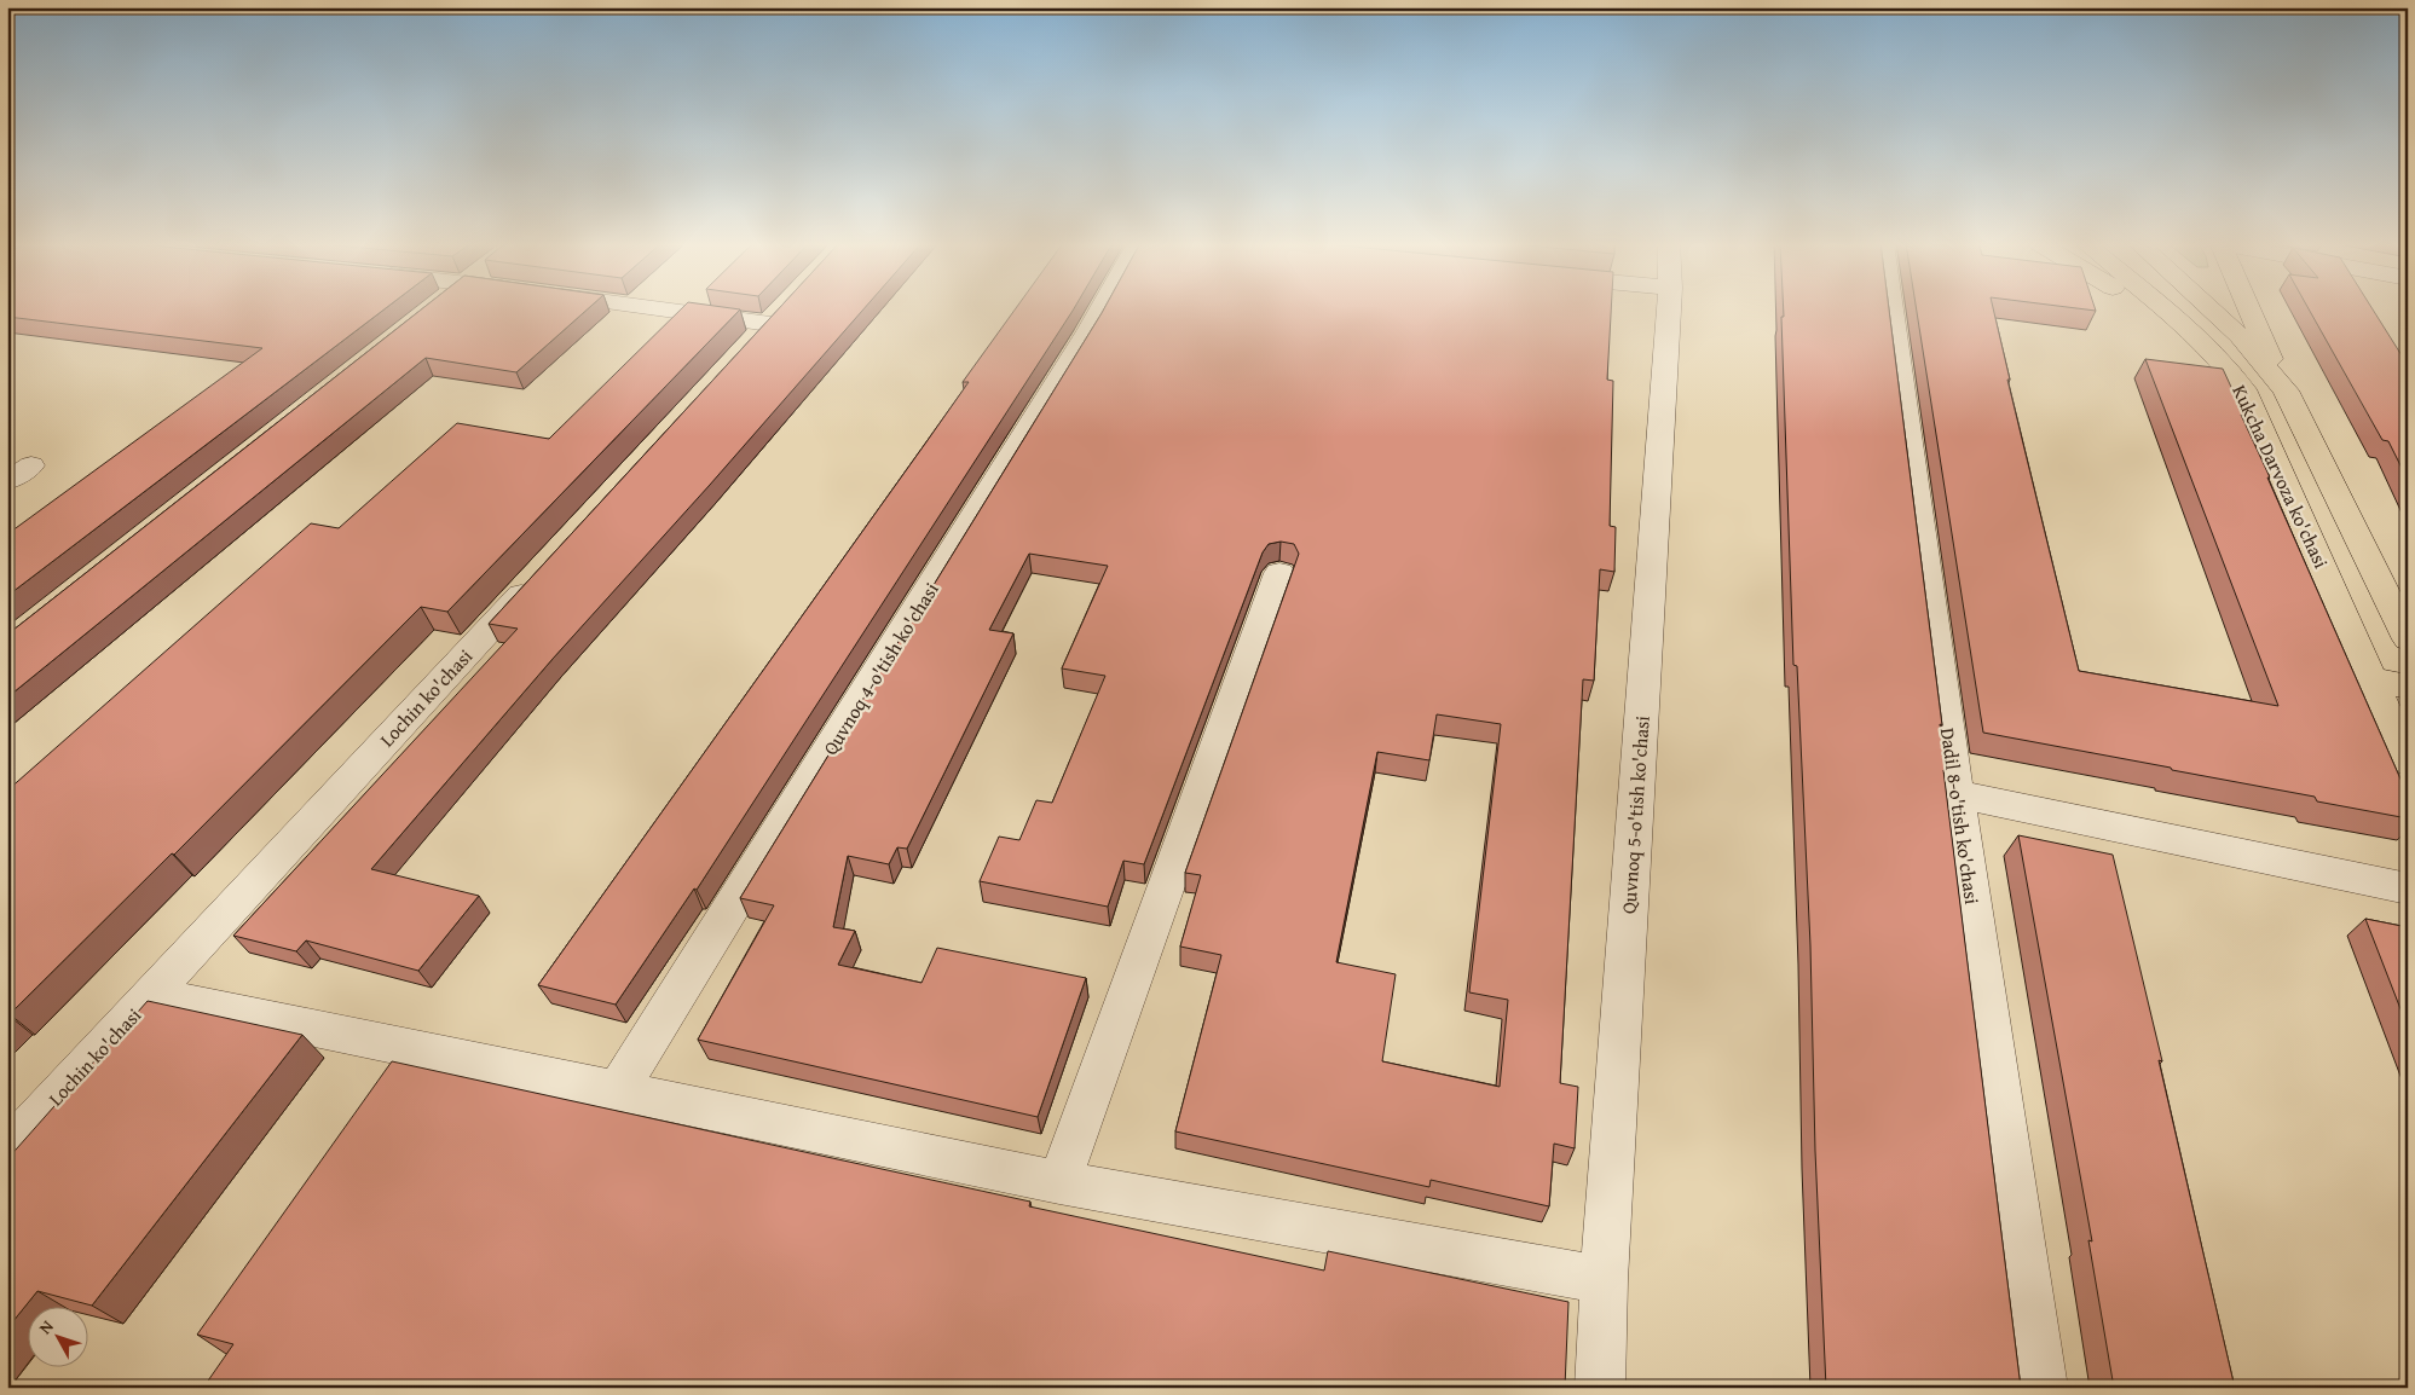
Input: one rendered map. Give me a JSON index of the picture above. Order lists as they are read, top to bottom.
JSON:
{
  "streets": {
    "main road": ["Kukcha Darvoza ko'chasi"],
    "street": [
      "Quvnoq 4-o'tish ko'chasi",
      "Lochin ko'chasi",
      "Quvnoq 5-o'tish ko'chasi",
      "Dadil 8-o'tish ko'chasi"
    ]
  },
  "north": "top left"
}
